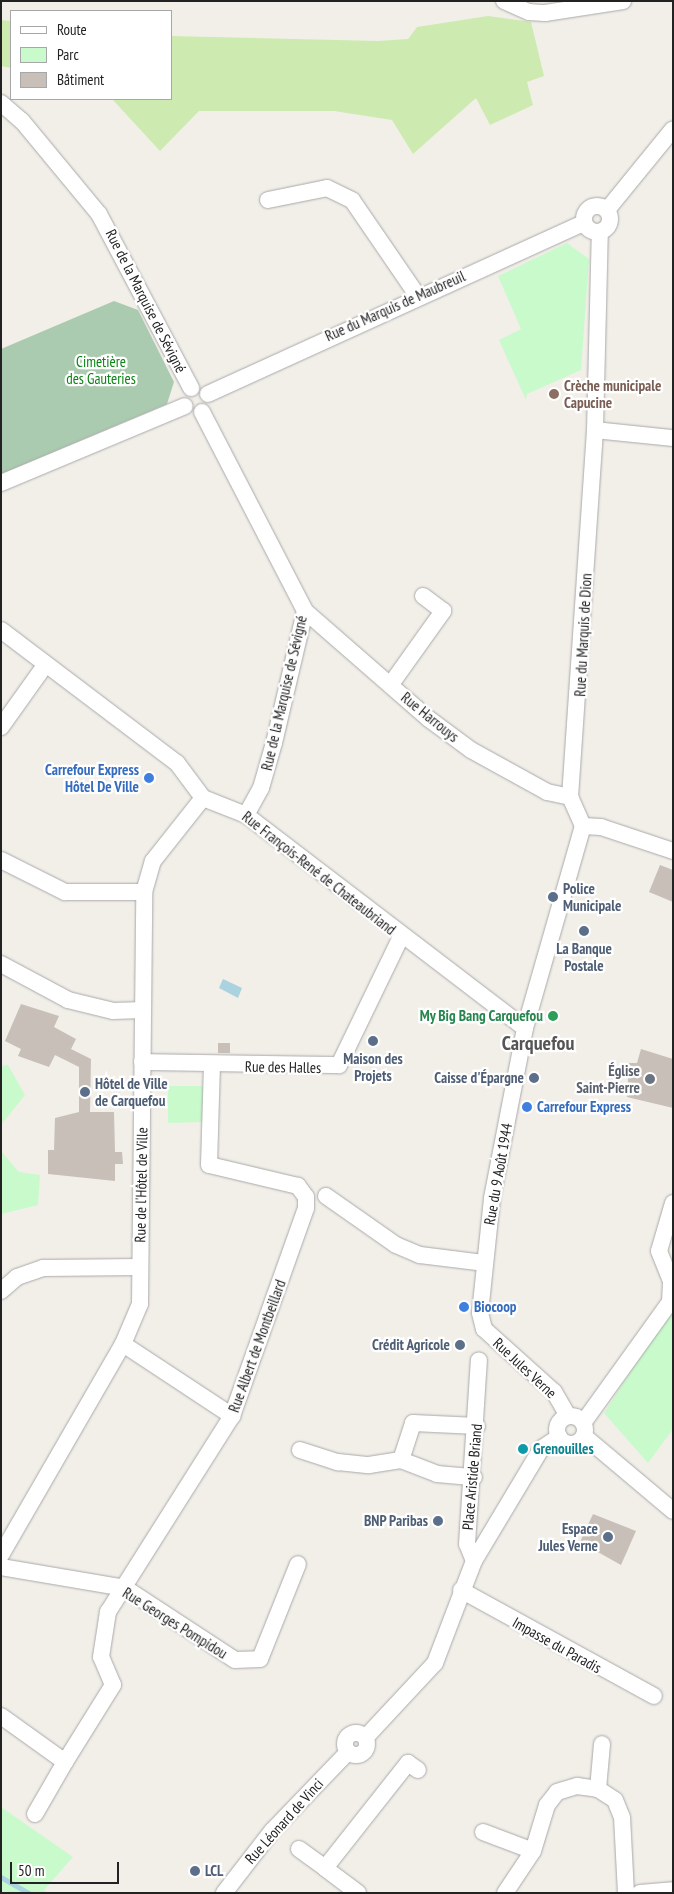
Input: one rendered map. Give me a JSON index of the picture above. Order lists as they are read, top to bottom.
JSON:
{
  "streets": {
    "street": [
      "Rue de la Marquise de Sévigné",
      "Rue du Marquis de Maubreuil",
      "Rue du Marquis de Dion",
      "Rue Harrouys",
      "Rue François-René de Chateaubriand",
      "Rue des Halles",
      "Rue du 9 Août 1944",
      "Rue de l'Hôtel de Ville",
      "Rue Albert de Montbeillard",
      "Rue Jules Verne",
      "Place Aristide Briand",
      "Rue Georges Pompidou",
      "Impasse du Paradis",
      "Rue Léonard de Vinci"
    ]
  },
  "crossings": [
    ["Rue de la Marquise de Sévigné", "Rue du Marquis de Maubreuil"],
    ["Rue de la Marquise de Sévigné", "Rue Harrouys"],
    ["Rue de la Marquise de Sévigné", "Rue François-René de Chateaubriand"],
    ["Rue du Marquis de Maubreuil", "Rue du Marquis de Dion"],
    ["Rue du Marquis de Dion", "Rue Harrouys"],
    ["Rue François-René de Chateaubriand", "Rue des Halles"],
    ["Rue François-René de Chateaubriand", "Rue du 9 Août 1944"],
    ["Rue François-René de Chateaubriand", "Rue de l'Hôtel de Ville"],
    ["Rue des Halles", "Rue de l'Hôtel de Ville"],
    ["Rue des Halles", "Rue Albert de Montbeillard"],
    ["Rue du 9 Août 1944", "Rue Jules Verne"],
    ["Rue Albert de Montbeillard", "Rue Georges Pompidou"],
    ["Impasse du Paradis", "Rue Léonard de Vinci"]
  ],
  "districts": ["Carquefou"],
  "parks": ["Cimetière des Gauteries"],
  "places": [
    "Crèche municipale Capucine",
    "Carrefour Express Hôtel De Ville",
    "Police Municipale",
    "La Banque Postale",
    "My Big Bang Carquefou",
    "Maison des Projets",
    "Caisse d'Épargne",
    "Église Saint-Pierre",
    "Hôtel de Ville de Carquefou",
    "Carrefour Express",
    "Biocoop",
    "Crédit Agricole",
    "Grenouilles",
    "BNP Paribas",
    "Espace Jules Verne",
    "LCL"
  ],
  "legend": ["Route", "Parc", "Bâtiment"],
  "scale_bar": "50 m"
}
